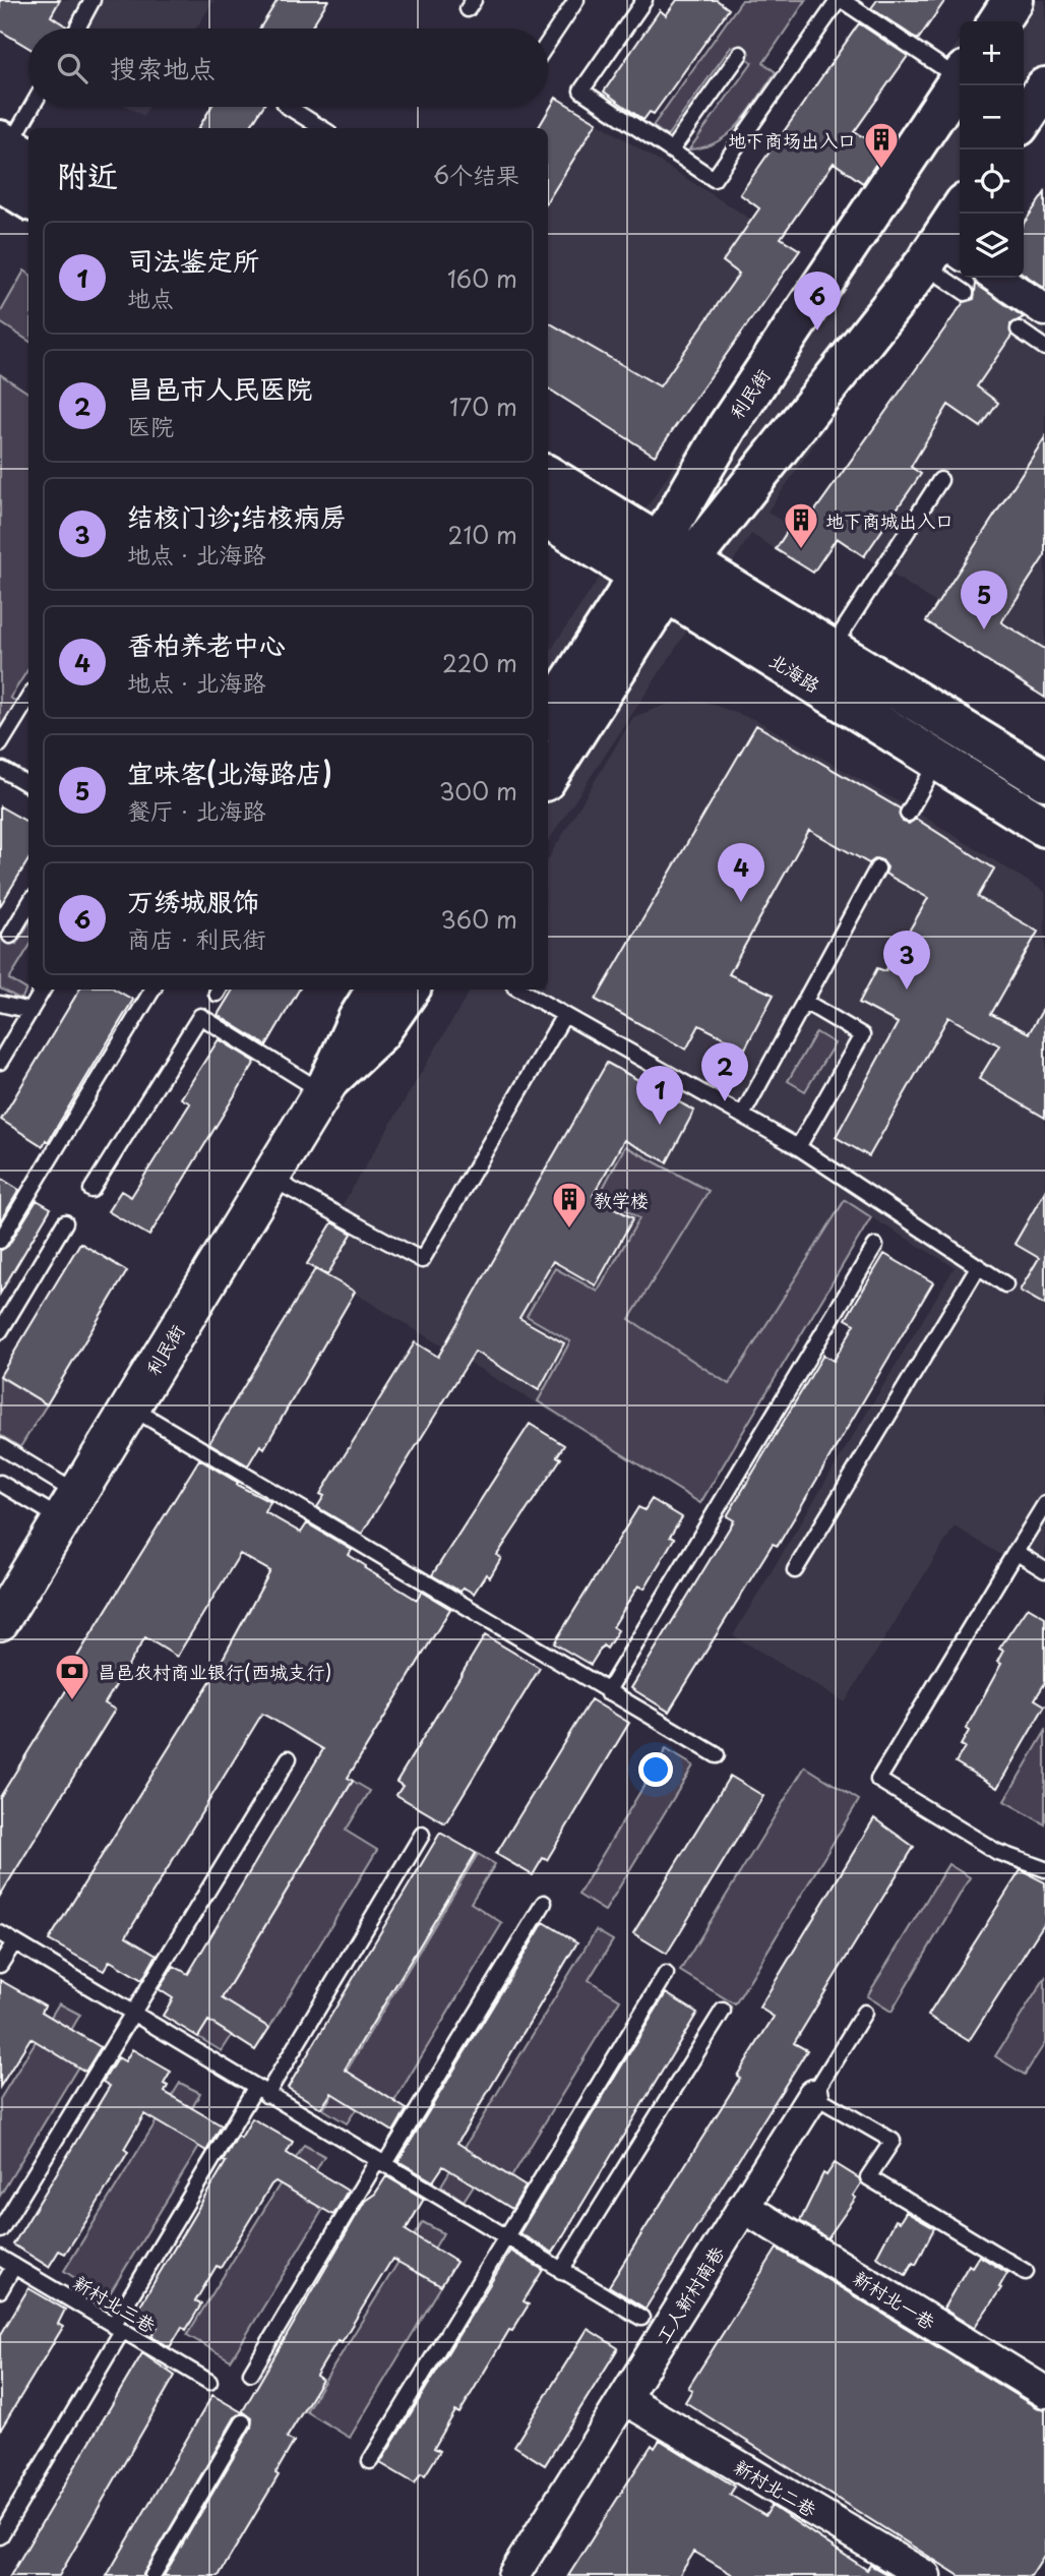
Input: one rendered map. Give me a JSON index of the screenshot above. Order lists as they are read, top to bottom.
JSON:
{
  "streets": {
    "main road": ["利民街", "北海路"],
    "street": ["工人新村南巷", "新村北一巷", "新村北二巷"],
    "lane": ["新村北三巷"]
  },
  "crossings": [
    ["利民街", "北海路"],
    ["工人新村南巷", "新村北一巷"],
    ["工人新村南巷", "新村北二巷"]
  ],
  "places": {
    "building": ["地下商场出入口", "地下商城出入口", "教学楼"],
    "bank": ["昌邑农村商业银行(西城支行)"]
  },
  "page": {
    "map_buttons": ["+", "−"],
    "search": "搜索地点",
    "heading": ["附近", "6个结果"],
    "list": [
      {
        "mark": "1",
        "name": "司法鉴定所",
        "note": "地点",
        "value": "160 m"
      },
      {
        "mark": "2",
        "name": "昌邑市人民医院",
        "note": "医院",
        "value": "170 m"
      },
      {
        "mark": "3",
        "name": "结核门诊;结核病房",
        "note": "地点 · 北海路",
        "value": "210 m"
      },
      {
        "mark": "4",
        "name": "香柏养老中心",
        "note": "地点 · 北海路",
        "value": "220 m"
      },
      {
        "mark": "5",
        "name": "宜味客(北海路店)",
        "note": "餐厅 · 北海路",
        "value": "300 m"
      },
      {
        "mark": "6",
        "name": "万绣城服饰",
        "note": "商店 · 利民街",
        "value": "360 m"
      }
    ],
    "pins": [
      "6",
      "5",
      "4",
      "3",
      "2",
      "1"
    ]
  }
}
